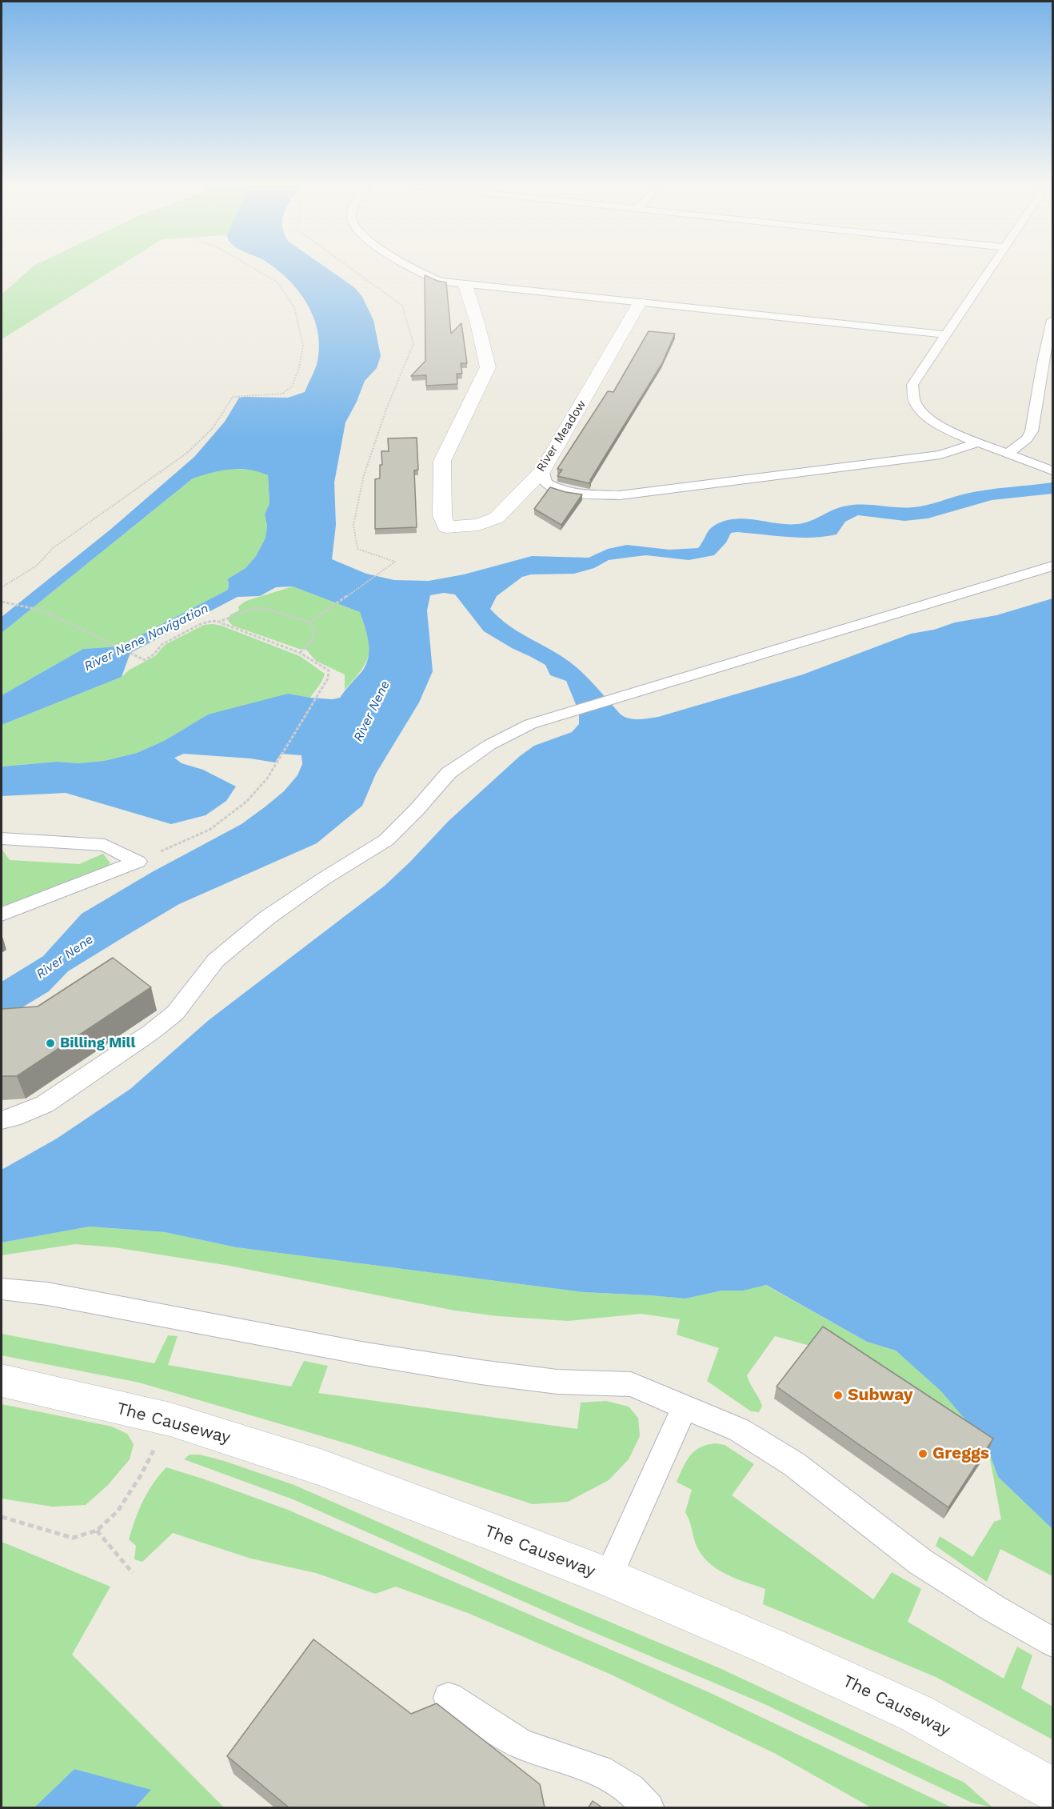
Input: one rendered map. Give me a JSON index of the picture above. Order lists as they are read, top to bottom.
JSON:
{
  "streets": {
    "street": ["River Meadow", "The Causeway"]
  },
  "water": ["River Nene Navigation", "River Nene"],
  "places": ["Billing Mill", "Subway", "Greggs"]
}
